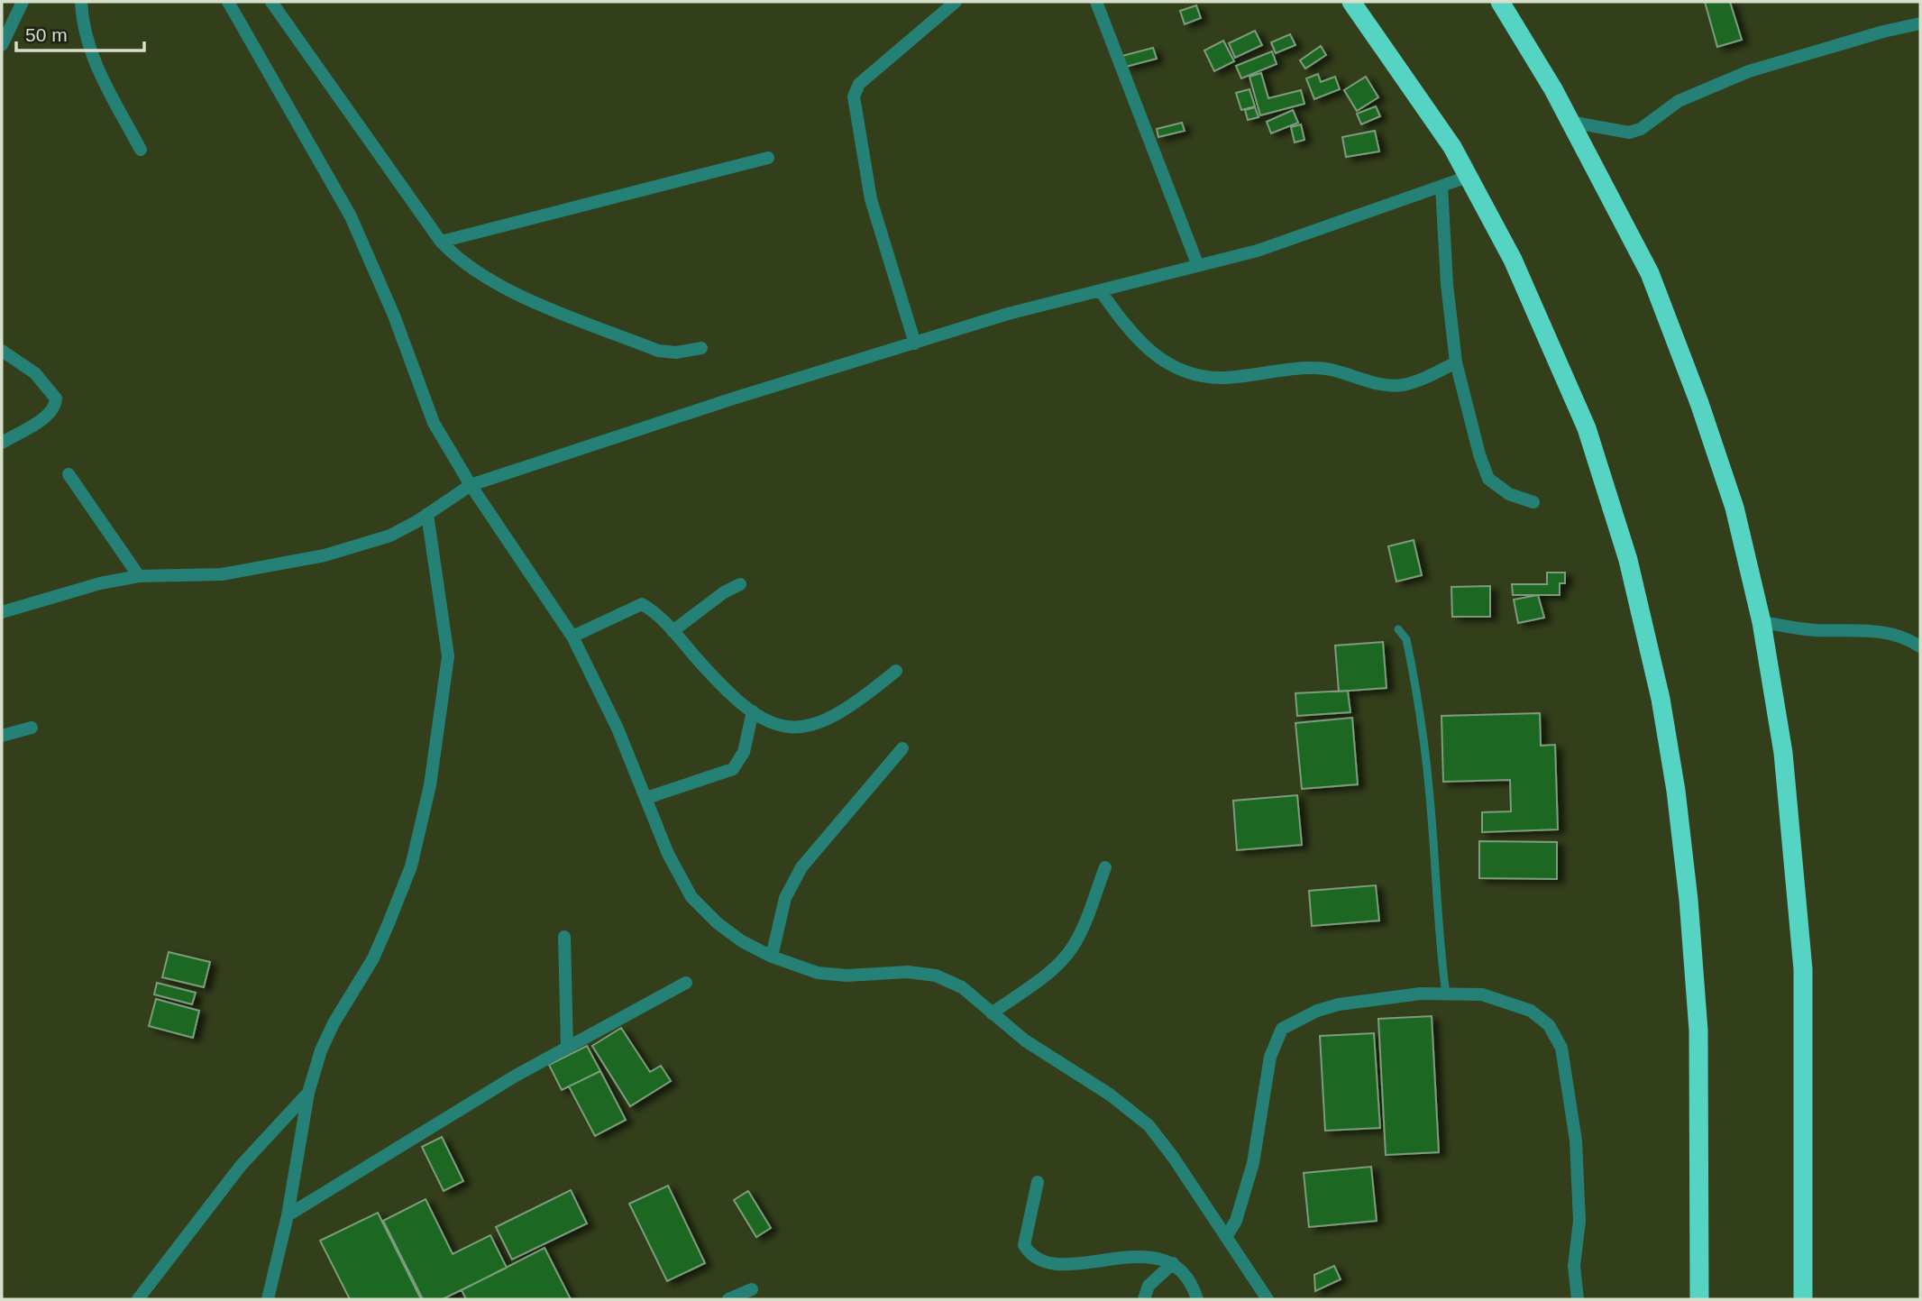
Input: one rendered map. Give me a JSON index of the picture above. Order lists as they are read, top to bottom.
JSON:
{
  "scale_bar": "50 m"
}
